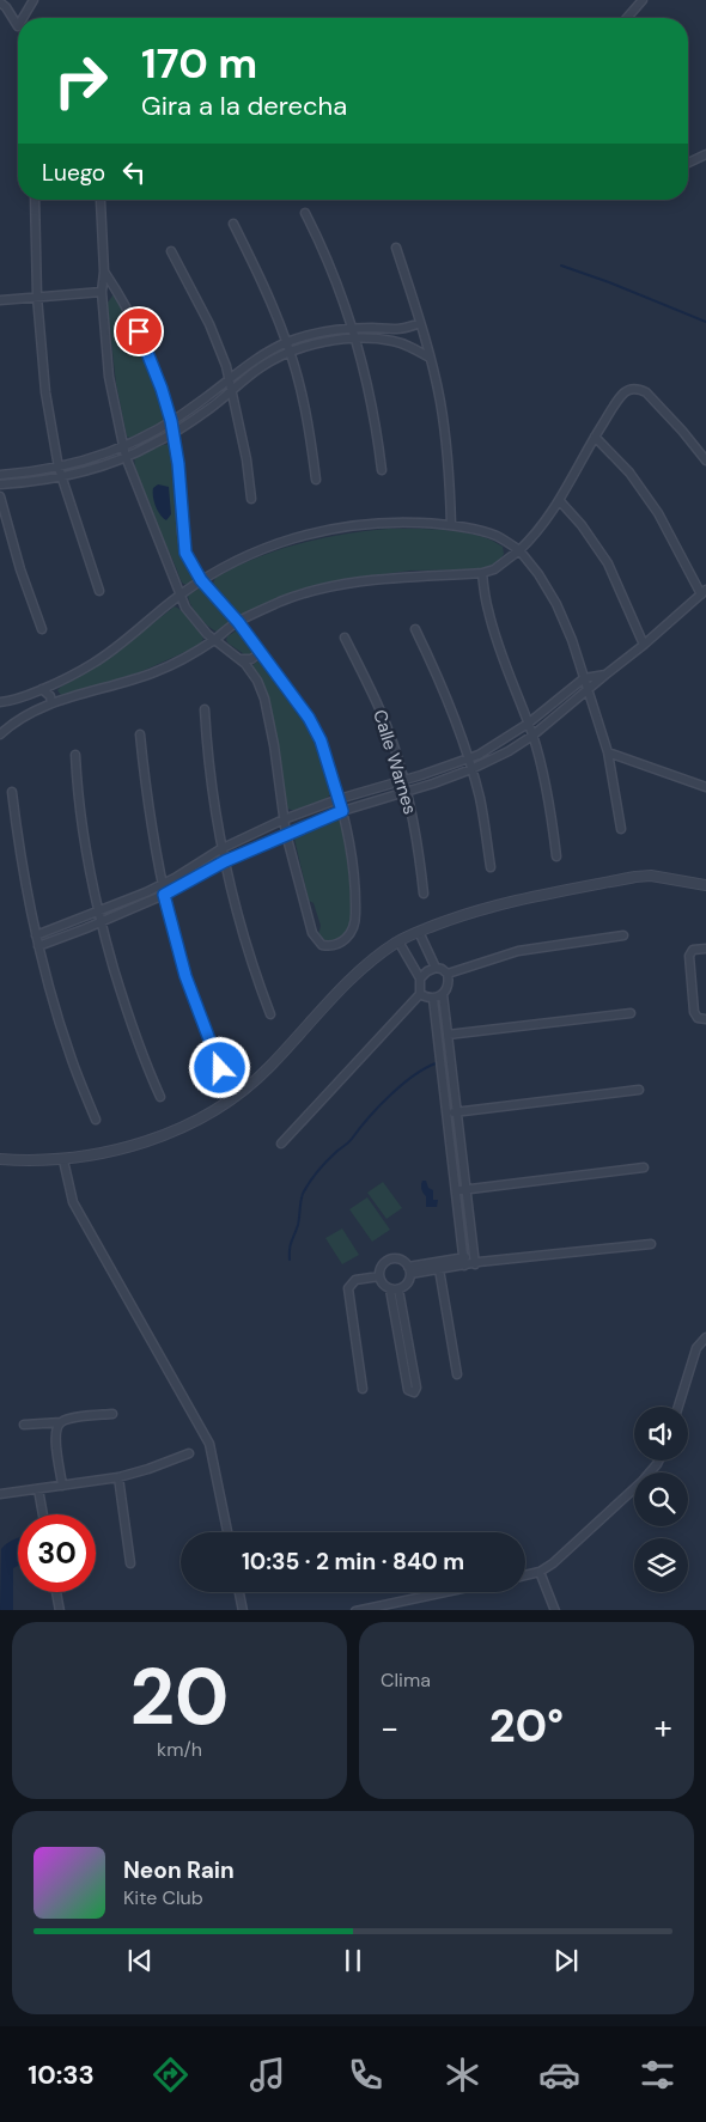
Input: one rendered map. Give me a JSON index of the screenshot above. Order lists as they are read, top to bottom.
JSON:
{
  "streets": {
    "street": ["Calle Warnes"]
  },
  "page": {
    "turn": ["170 m", "Gira a la derecha"],
    "then": "Luego",
    "limit": "30",
    "trip": "10:35 · 2 min · 840 m",
    "tile": [
      ["20", "km/h"],
      "Clima"
    ],
    "heat": ["−", "20°", "+"],
    "song": ["Neon Rain", "Kite Club"],
    "tabs": "10:33"
  }
}
